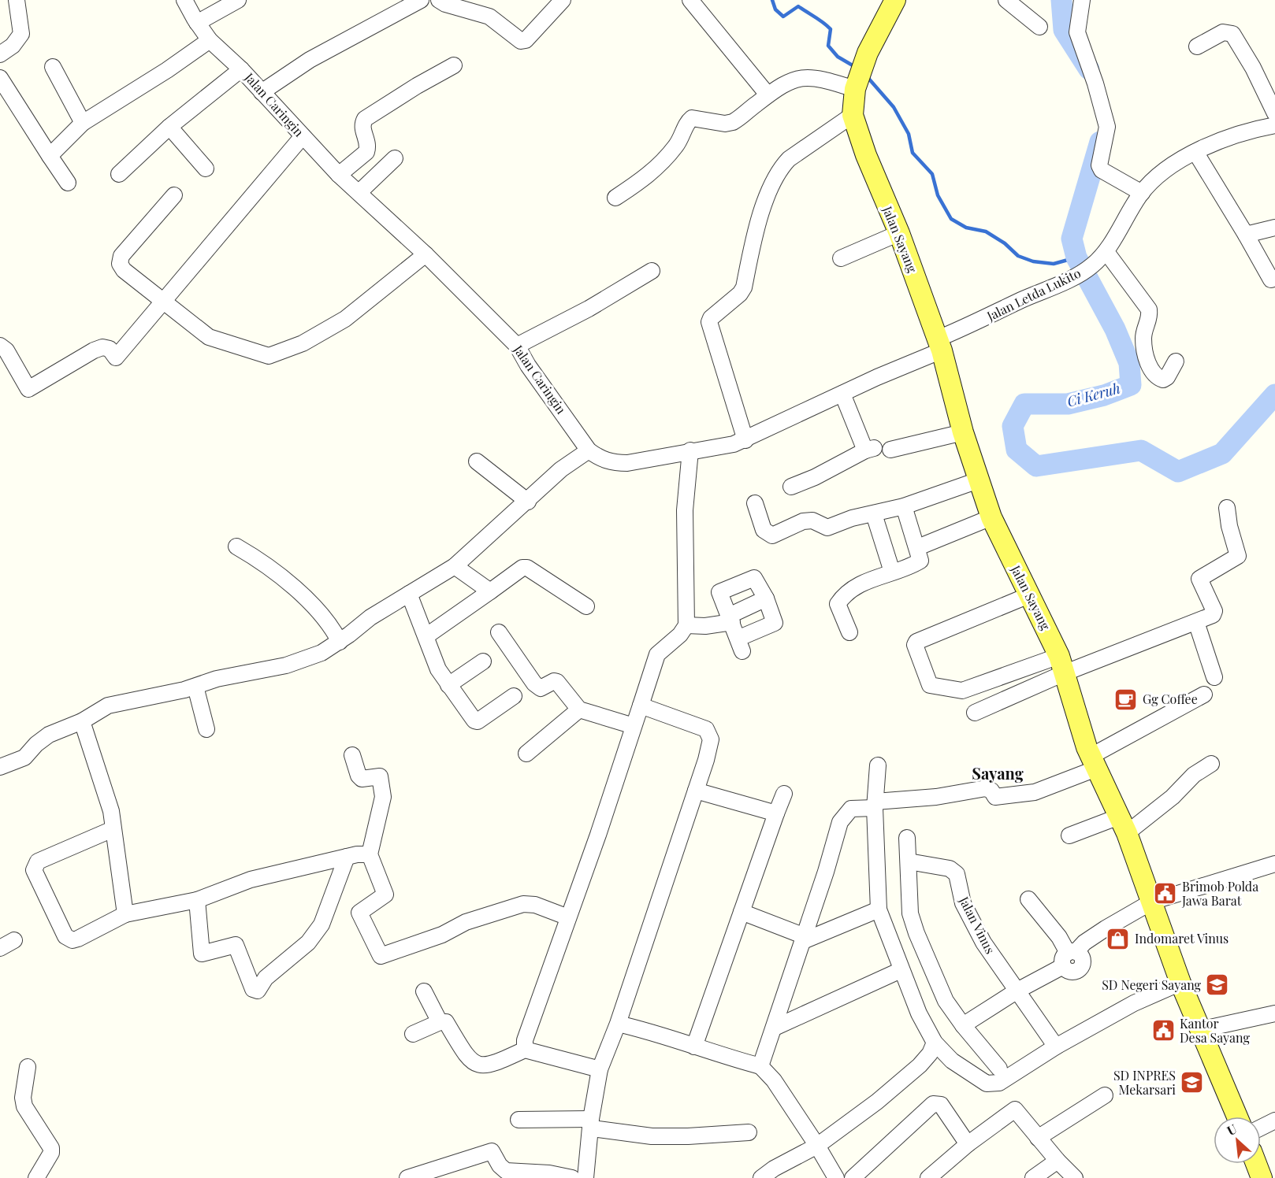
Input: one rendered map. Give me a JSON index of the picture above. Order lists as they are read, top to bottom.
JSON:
{
  "streets": {
    "main road": ["Jalan Sayang"],
    "street": ["Jalan Caringin", "Jalan Letda Lukito", "Jalan Vinus"]
  },
  "crossings": [
    ["Jalan Caringin", "Jalan Sayang"],
    ["Jalan Caringin", "Jalan Letda Lukito"],
    ["Jalan Sayang", "Jalan Letda Lukito"]
  ],
  "districts": ["Sayang"],
  "water": ["Ci Keruh"],
  "places": {
    "cafe": ["Gg Coffee"],
    "public building": ["Brimob Polda Jawa Barat", "Kantor Desa Sayang"],
    "shop": ["Indomaret Vinus"],
    "school or university": ["SD Negeri Sayang", "SD INPRES Mekarsari"]
  },
  "north": "top left"
}
